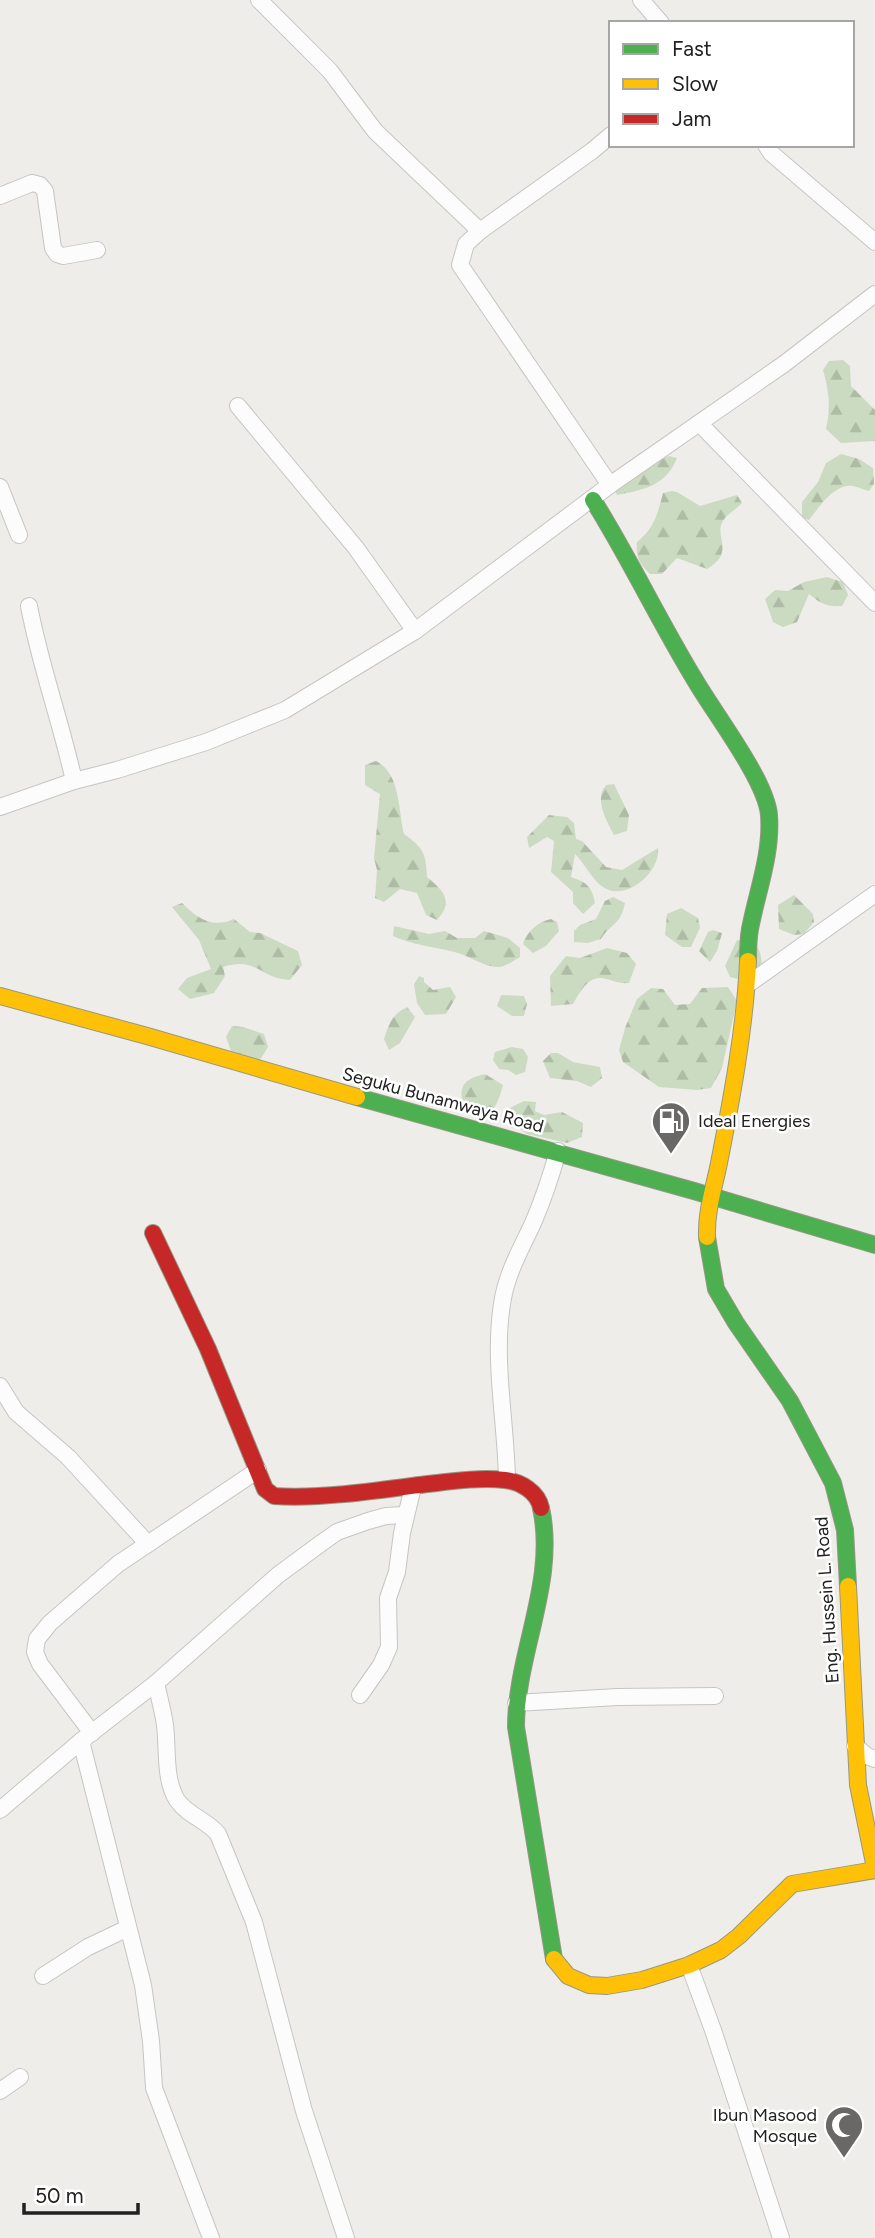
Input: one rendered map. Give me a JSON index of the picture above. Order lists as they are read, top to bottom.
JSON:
{
  "streets": {
    "street": ["Seguku Bunamwaya Road", "Eng. Hussein L. Road"]
  },
  "crossings": [
    ["Seguku Bunamwaya Road", "Eng. Hussein L. Road"]
  ],
  "places": {
    "fuel station": ["Ideal Energies"],
    "mosque": ["Ibun Masood Mosque"]
  },
  "legend": ["Fast", "Slow", "Jam"],
  "scale_bar": "50 m"
}
